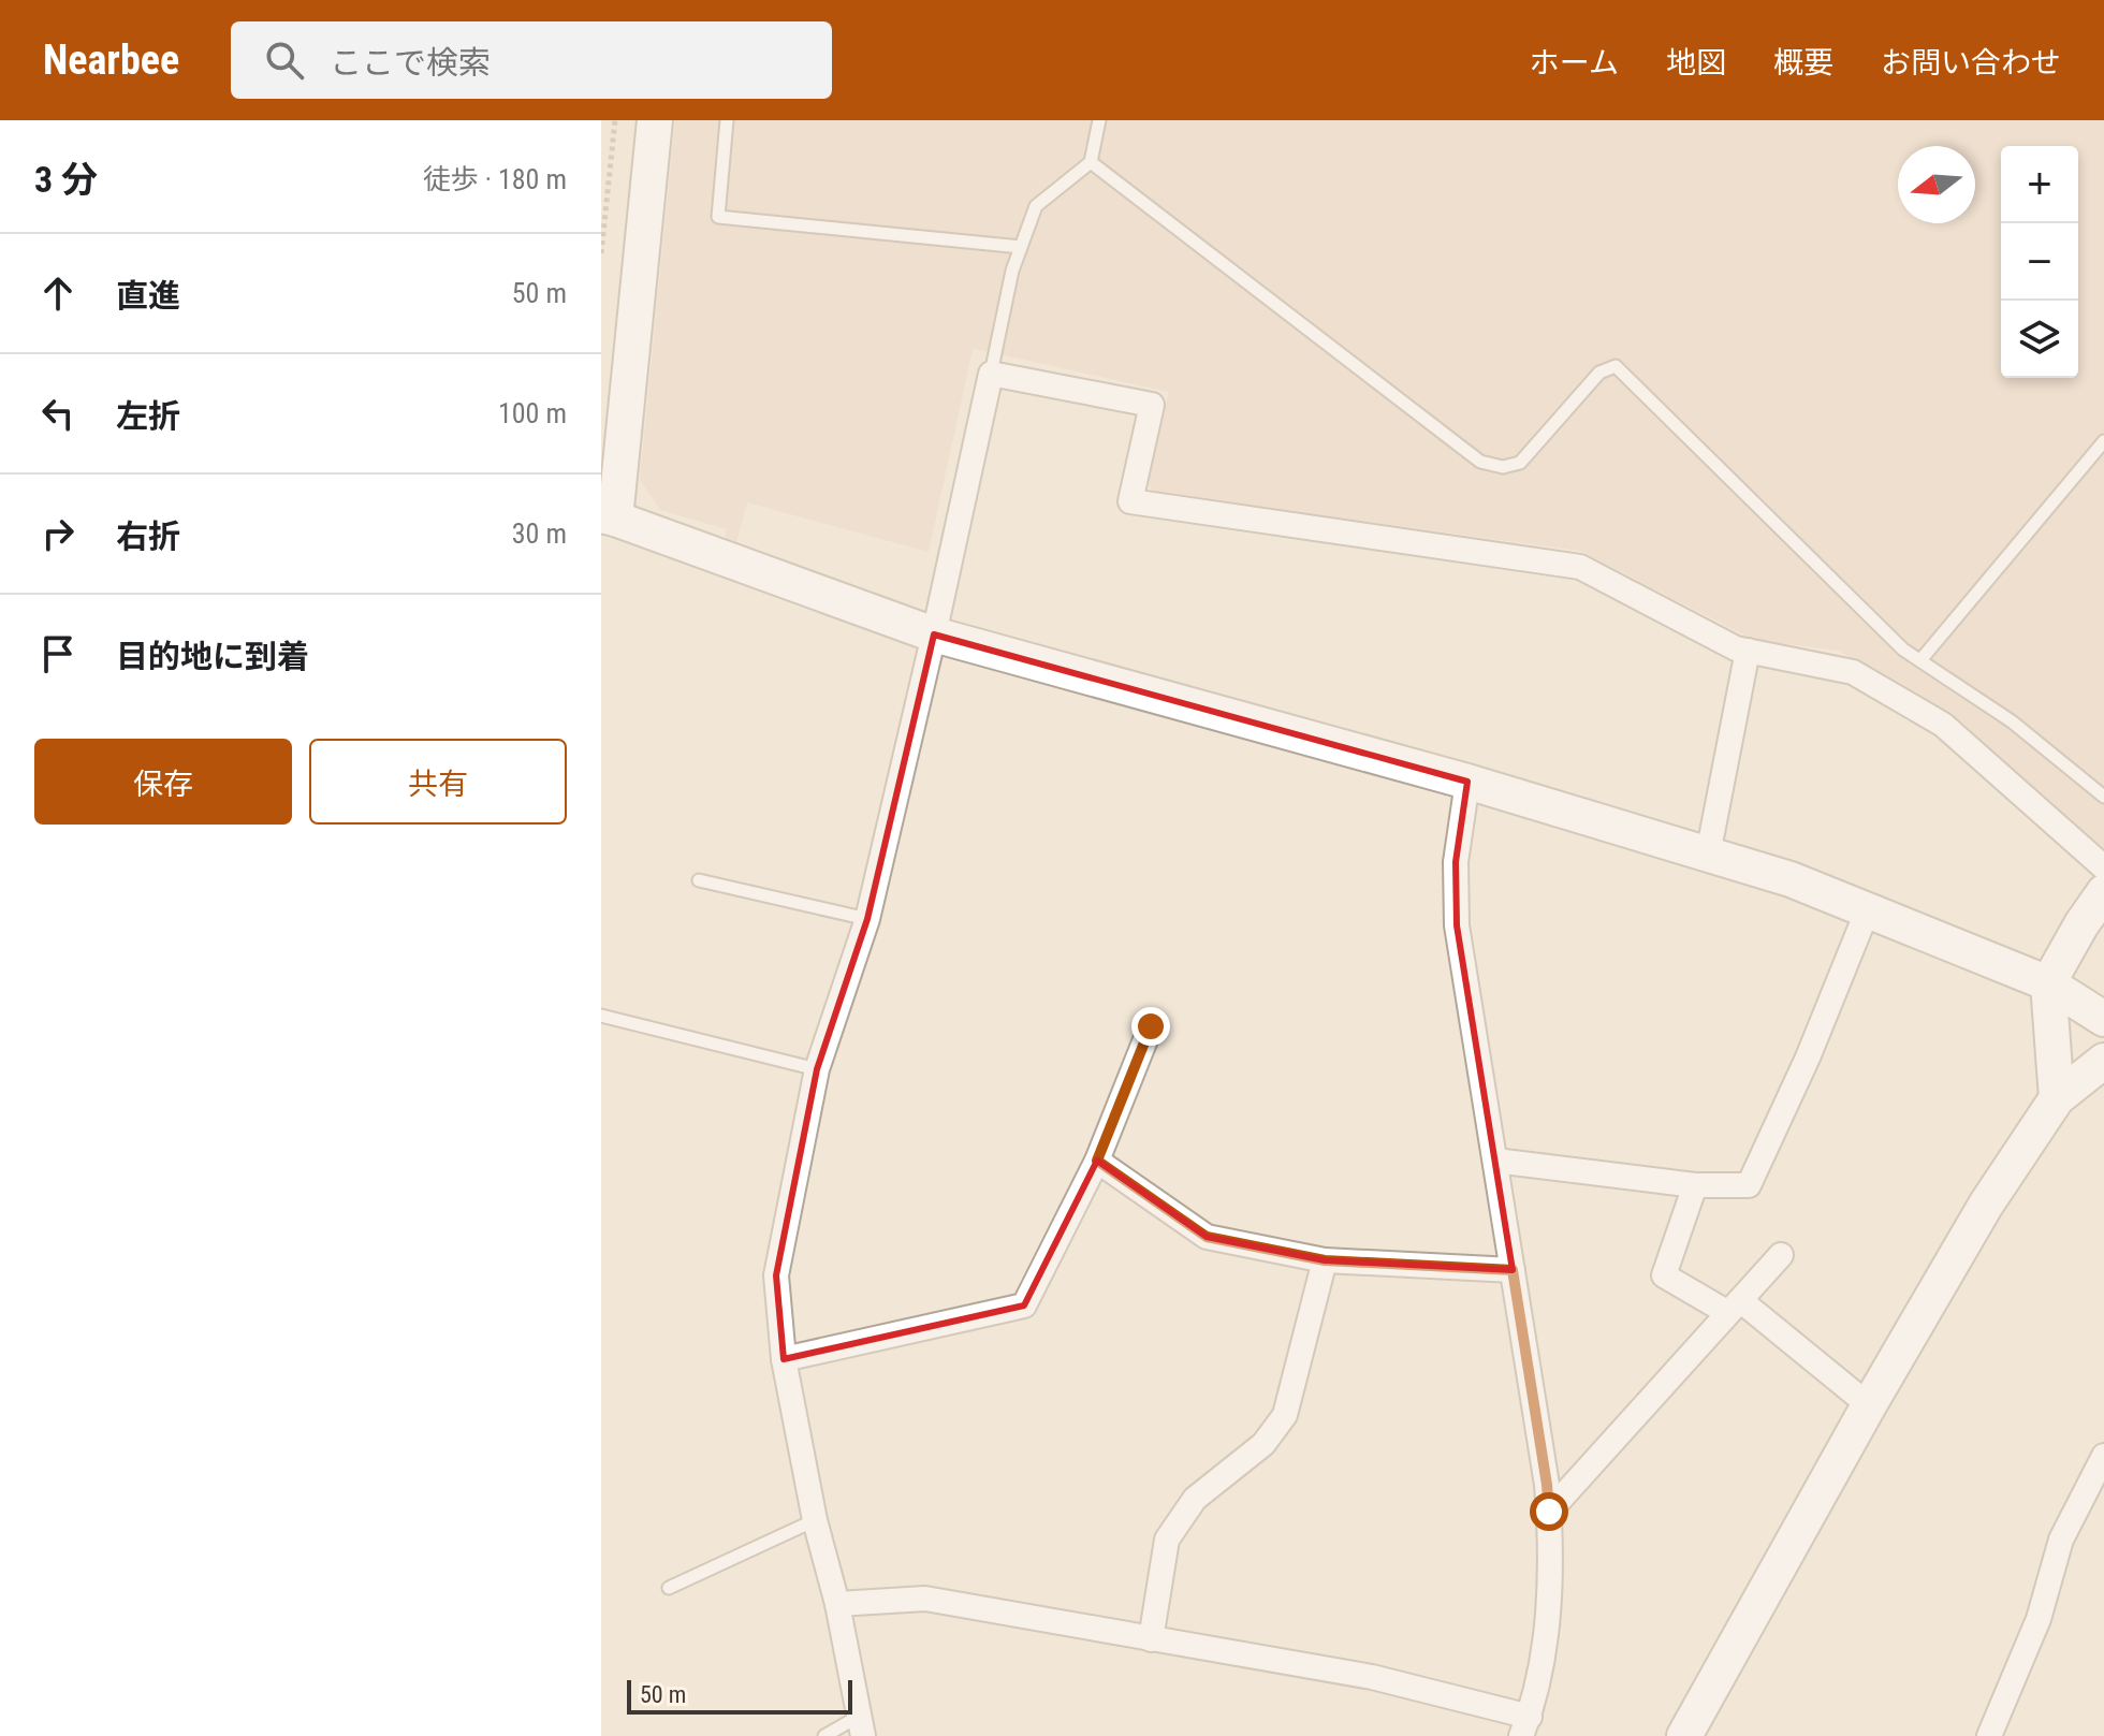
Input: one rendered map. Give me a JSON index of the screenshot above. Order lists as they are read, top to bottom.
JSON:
{
  "scale_bar": "50 m",
  "north": "left",
  "page": {
    "header": "Nearbee",
    "search": "ここで検索",
    "nav": [
      "ホーム",
      "地図",
      "概要",
      "お問い合わせ"
    ],
    "heading": ["3 分", "徒歩 · 180 m"],
    "map_buttons": ["+", "−"],
    "list": [
      ["直進", "50 m"],
      ["左折", "100 m"],
      ["右折", "30 m"],
      "目的地に到着"
    ],
    "buttons": ["保存", "共有"],
    "scale": "50 m"
  }
}
